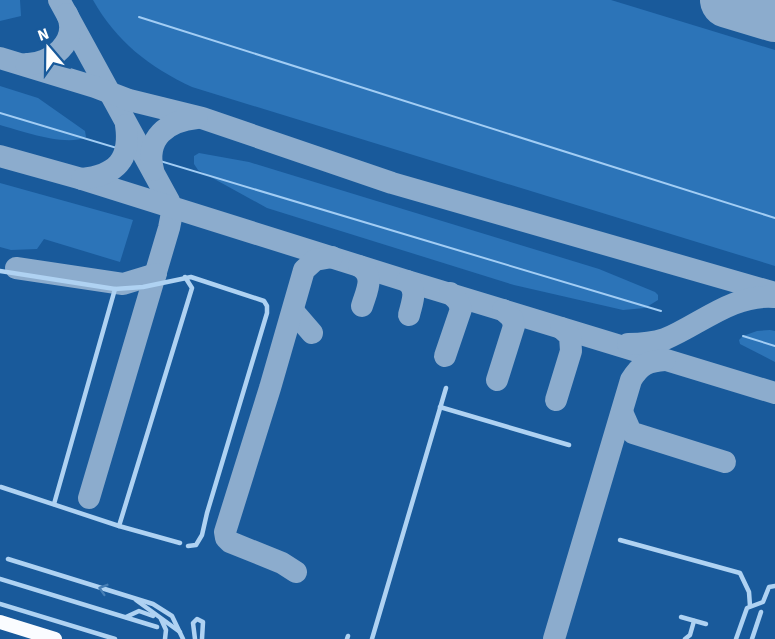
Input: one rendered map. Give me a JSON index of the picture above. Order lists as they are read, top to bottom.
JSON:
{
  "north": "top"
}
